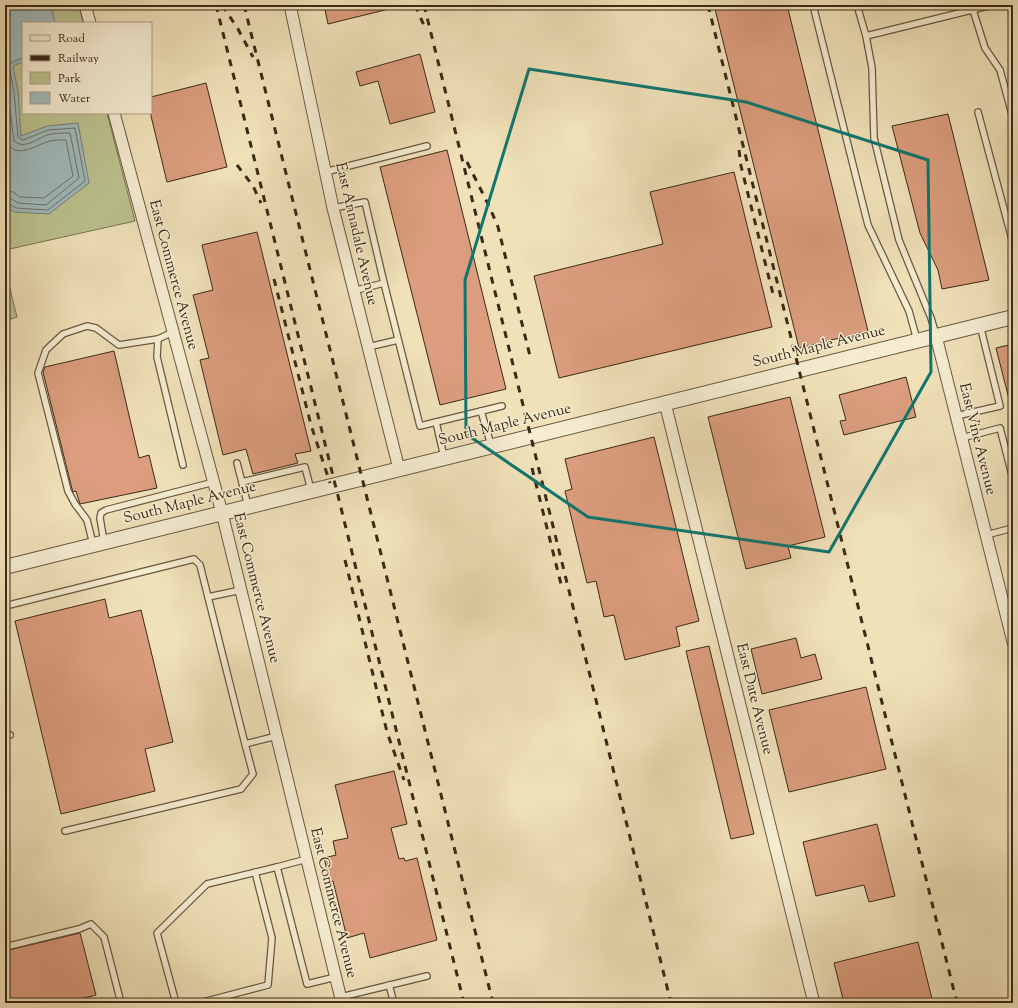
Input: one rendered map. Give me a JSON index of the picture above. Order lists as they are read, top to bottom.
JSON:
{
  "streets": {
    "street": [
      "East Annadale Avenue",
      "East Commerce Avenue",
      "South Maple Avenue",
      "East Vine Avenue",
      "East Date Avenue"
    ]
  },
  "crossings": [
    ["East Annadale Avenue", "South Maple Avenue"],
    ["East Commerce Avenue", "South Maple Avenue"],
    ["South Maple Avenue", "East Vine Avenue"],
    ["South Maple Avenue", "East Date Avenue"]
  ],
  "legend": [
    "Road",
    "Railway",
    "Park",
    "Water"
  ]
}
